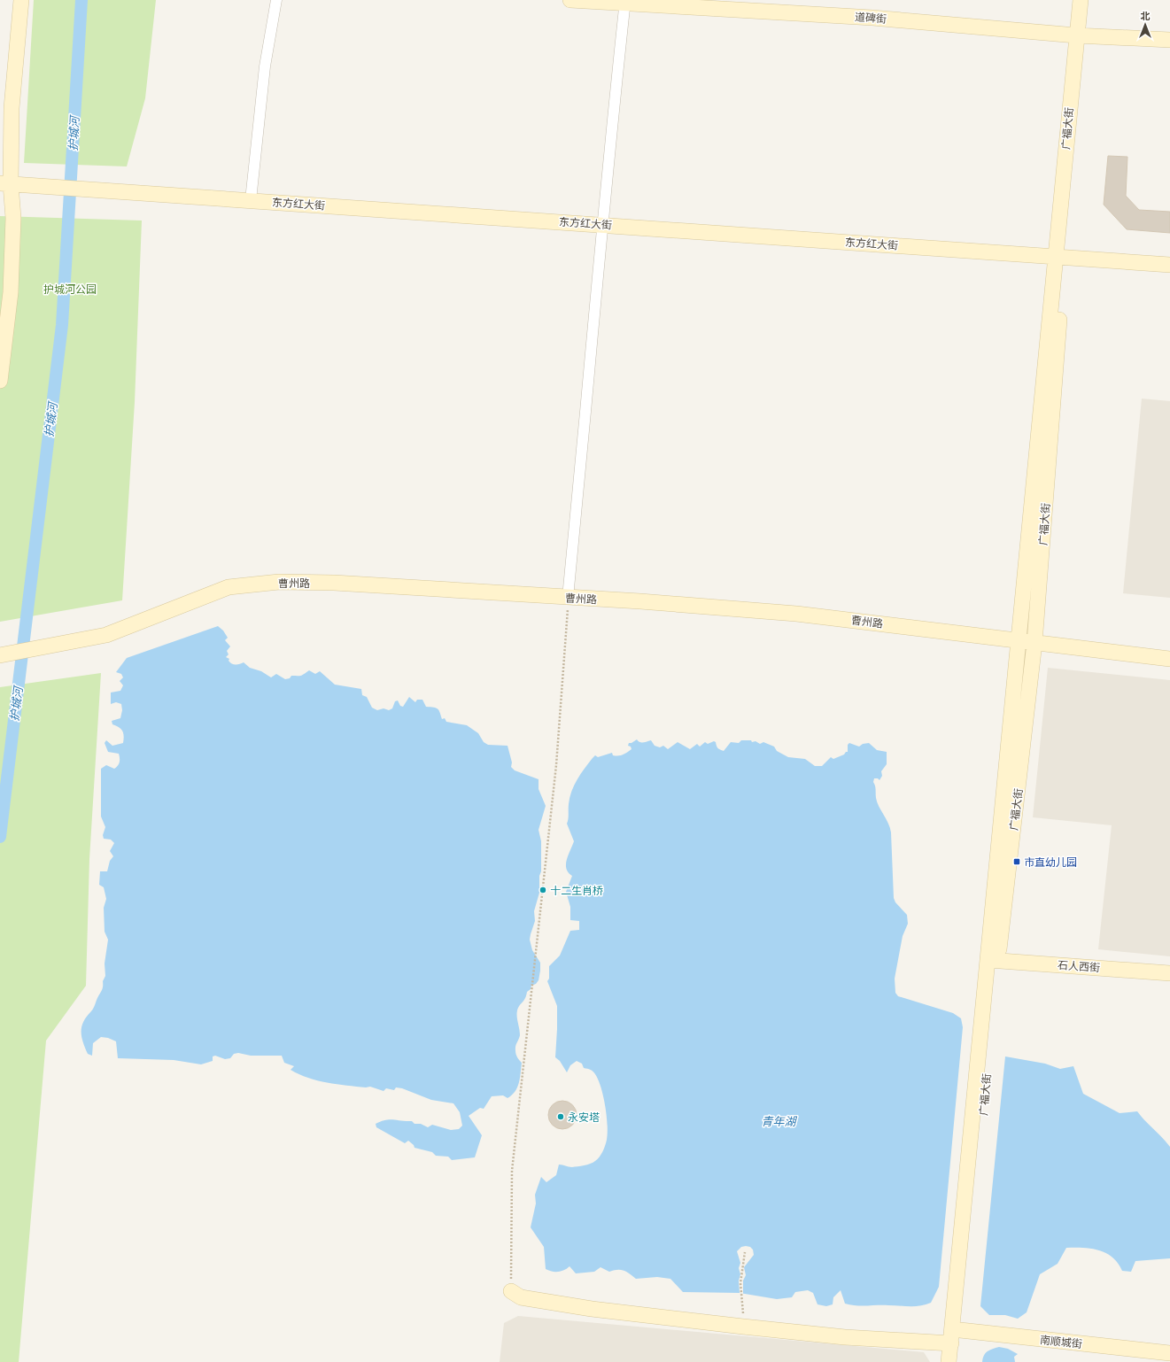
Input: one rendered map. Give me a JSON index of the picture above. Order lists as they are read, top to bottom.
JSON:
{
  "streets": {
    "main road": [
      "道碑街",
      "广福大街",
      "东方红大街",
      "曹州路",
      "石人西街",
      "南顺城街"
    ]
  },
  "crossings": [
    ["道碑街", "广福大街"],
    ["广福大街", "东方红大街"],
    ["广福大街", "曹州路"],
    ["广福大街", "石人西街"],
    ["广福大街", "南顺城街"]
  ],
  "water": ["护城河", "青年湖"],
  "parks": ["护城河公园"],
  "places": {
    "transit": ["市直幼儿园"],
    "other": ["十二生肖桥", "永安塔"]
  },
  "north": "top"
}
